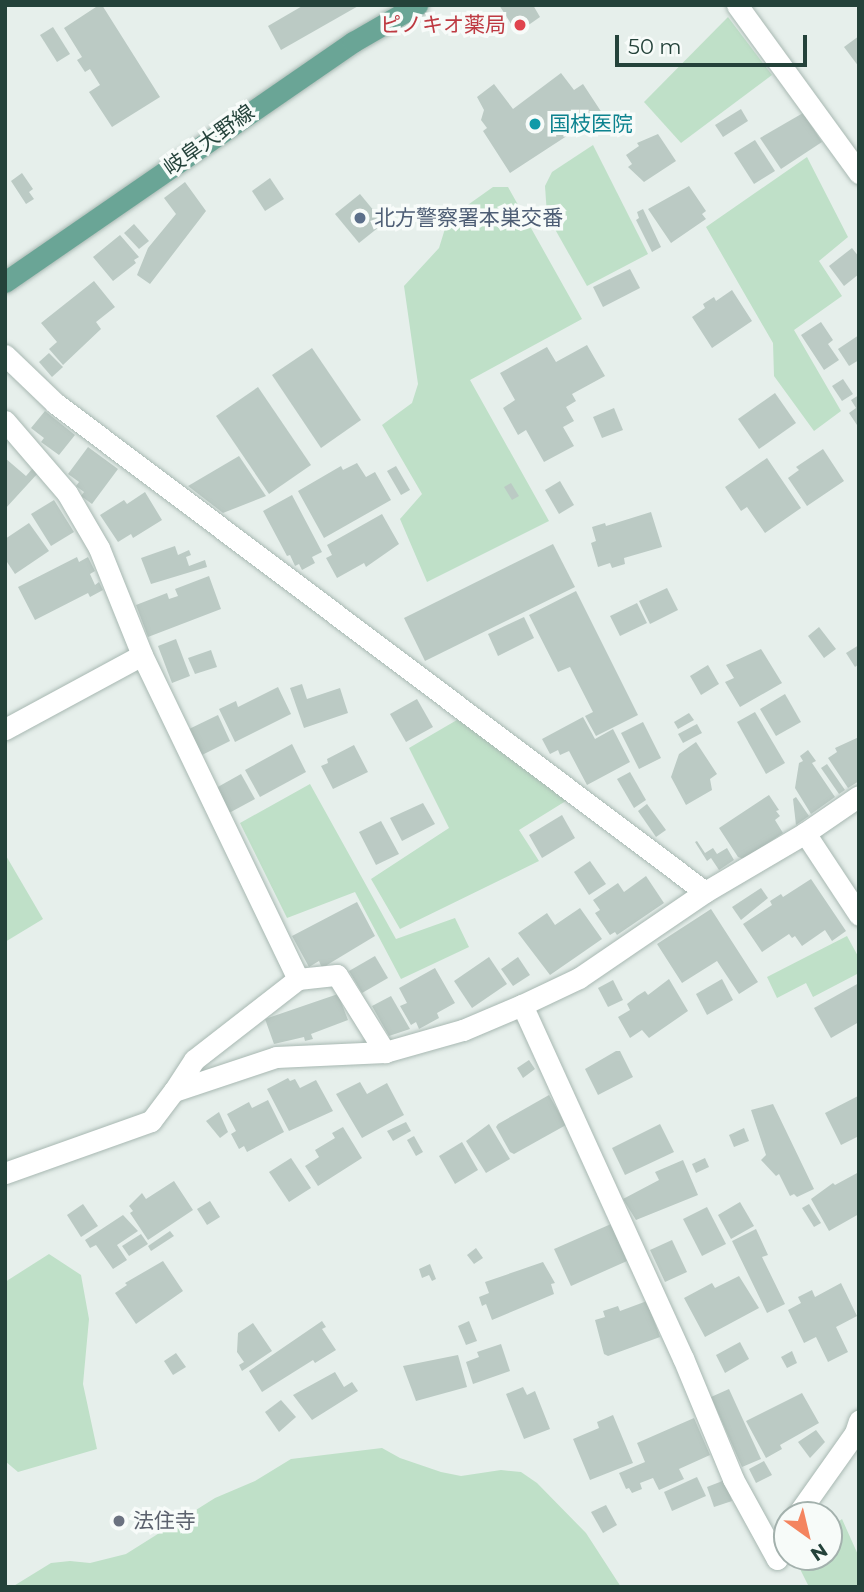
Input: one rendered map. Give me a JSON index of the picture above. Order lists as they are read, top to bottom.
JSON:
{
  "streets": {
    "main road": ["岐阜大野線"]
  },
  "places": [
    "ピノキオ薬局",
    "国枝医院",
    "北方警察署本巣交番",
    "法住寺"
  ],
  "scale_bar": "50 m",
  "north": "bottom right"
}
